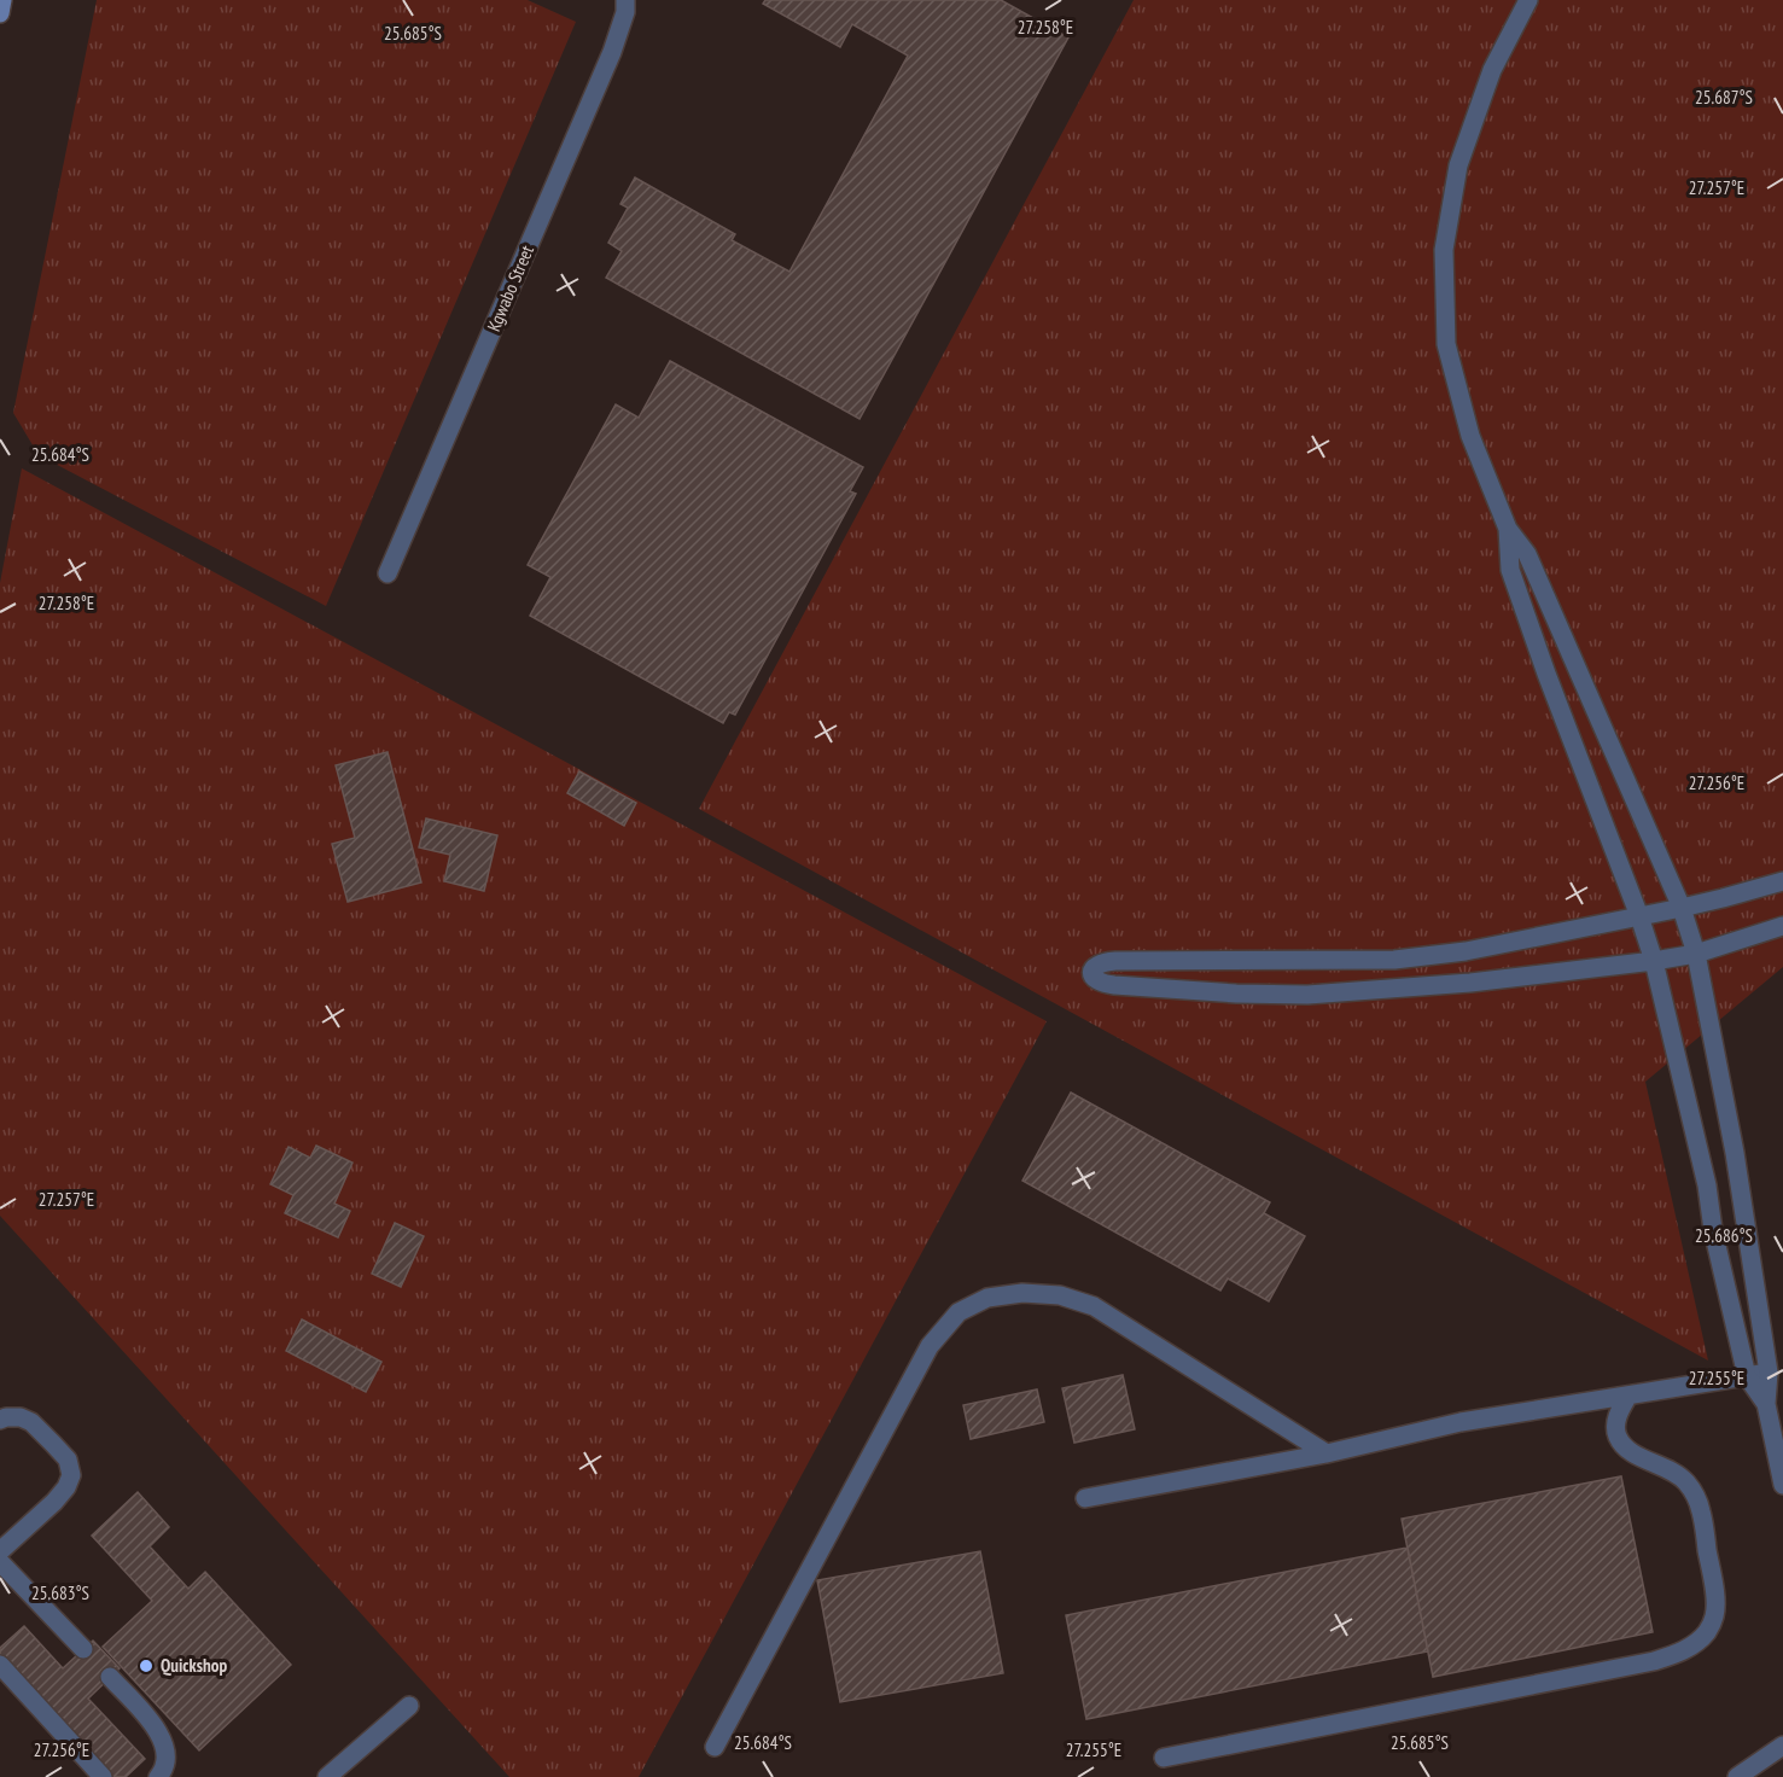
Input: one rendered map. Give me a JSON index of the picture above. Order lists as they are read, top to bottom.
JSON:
{
  "streets": {
    "street": ["Kgwabo Street"]
  },
  "places": ["Quickshop"],
  "coordinates": [
    "27.258°E",
    "25.685°S",
    "25.687°S",
    "27.257°E",
    "25.684°S",
    "27.256°E",
    "25.686°S",
    "27.255°E",
    "25.683°S"
  ]
}
